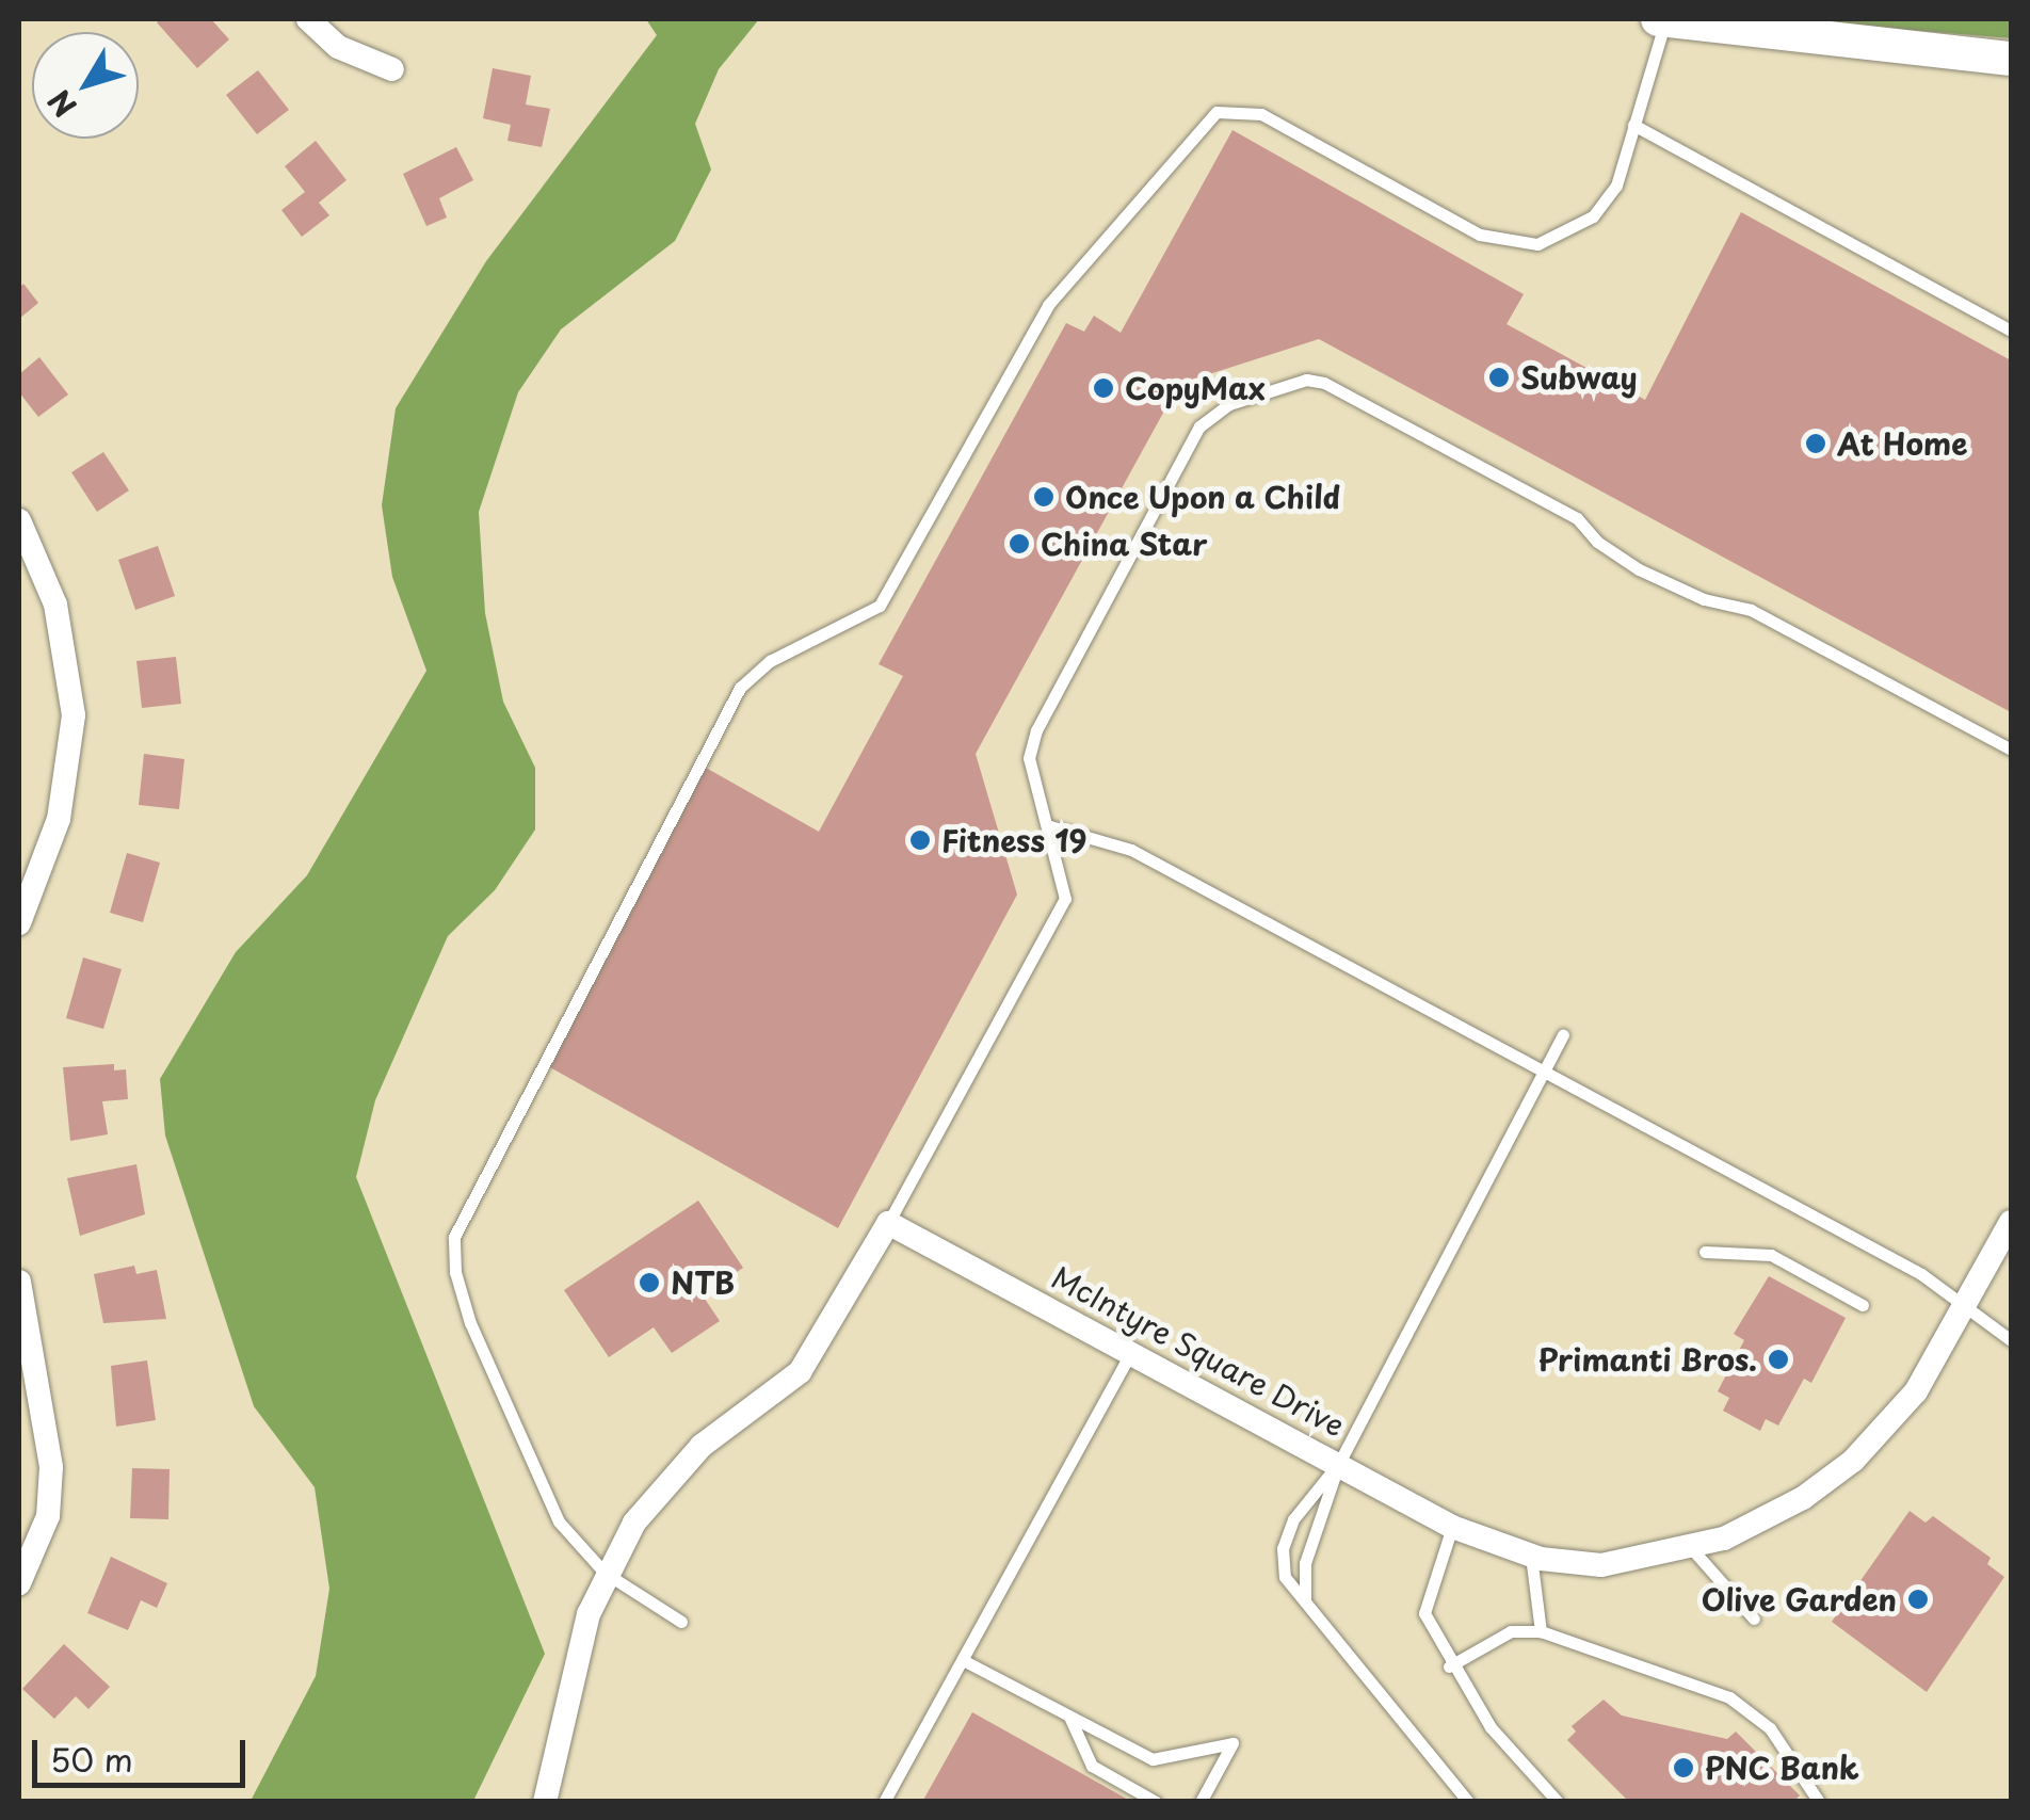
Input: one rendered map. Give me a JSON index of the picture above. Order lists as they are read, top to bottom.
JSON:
{
  "streets": {
    "street": ["McIntyre Square Drive"]
  },
  "places": [
    "Subway",
    "CopyMax",
    "At Home",
    "Once Upon a Child",
    "China Star",
    "Fitness 19",
    "NTB",
    "Primanti Bros.",
    "Olive Garden",
    "PNC Bank"
  ],
  "scale_bar": "50 m",
  "north": "bottom left"
}
